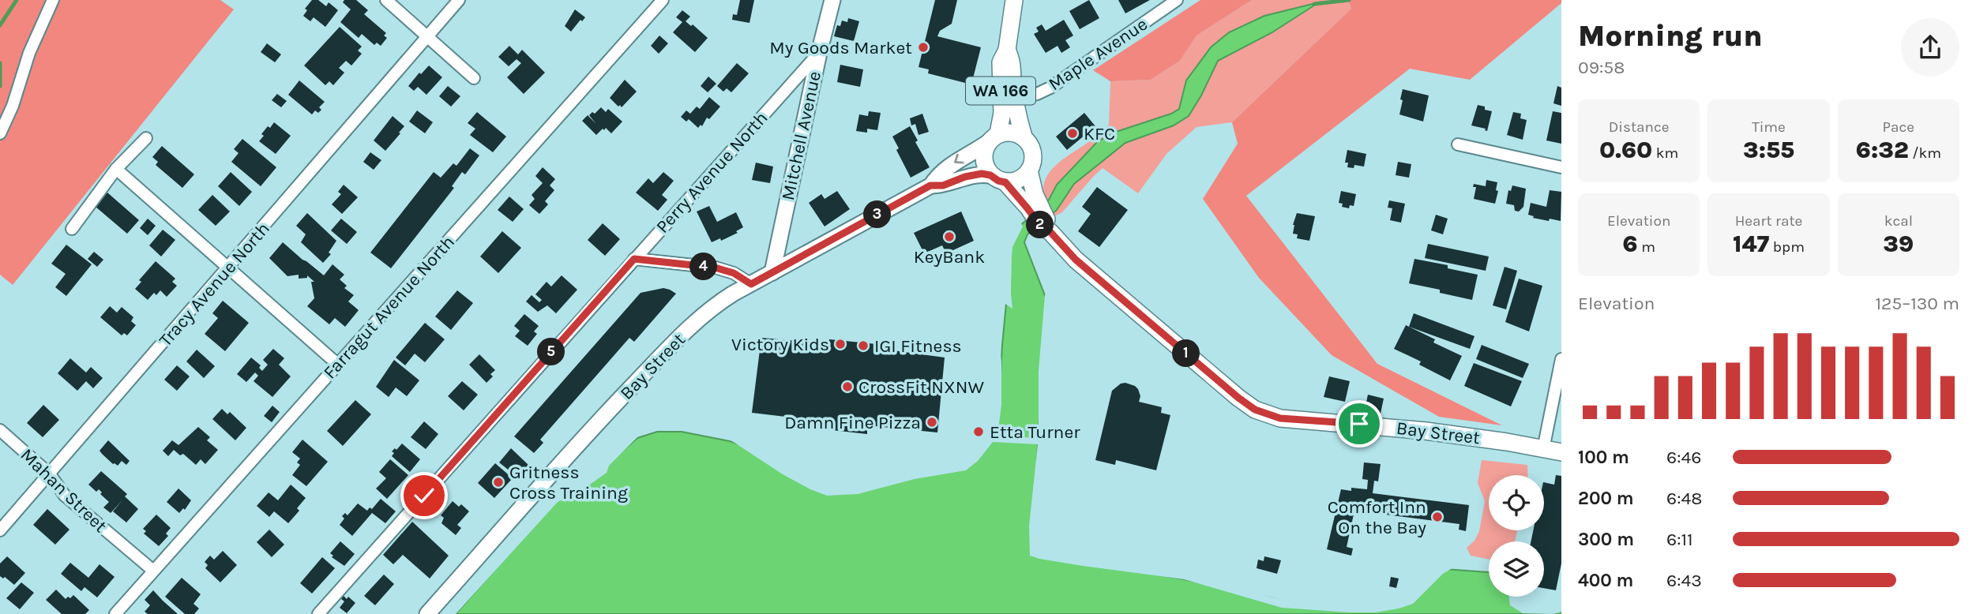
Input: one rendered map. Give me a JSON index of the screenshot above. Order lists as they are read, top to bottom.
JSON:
{
  "streets": {
    "main road": ["WA 166", "Mitchell Avenue", "Bay Street"],
    "street": [
      "Maple Avenue",
      "Perry Avenue North",
      "Tracy Avenue North",
      "Farragut Avenue North",
      "Mahan Street"
    ]
  },
  "crossings": [
    ["Maple Avenue", "WA 166"],
    ["WA 166", "Bay Street"],
    ["Mitchell Avenue", "Perry Avenue North"],
    ["Mitchell Avenue", "Bay Street"],
    ["Tracy Avenue North", "Mahan Street"],
    ["Farragut Avenue North", "Mahan Street"]
  ],
  "places": [
    "My Goods Market",
    "KFC",
    "KeyBank",
    "Victory Kids",
    "IGI Fitness",
    "CrossFit NXNW",
    "Damn Fine Pizza",
    "Etta Turner",
    "Gritness Cross Training",
    "Comfort Inn On the Bay"
  ],
  "page": {
    "heading": ["Morning run", "09:58"],
    "stats": [
      ["Distance", "0.60 km"],
      ["Time", "3:55"],
      ["Pace", "6:32 /km"],
      ["Elevation", "6 m"],
      ["Heart rate", "147 bpm"],
      ["kcal", "39"]
    ],
    "pins": [
      "3",
      "2",
      "4",
      "5",
      "1"
    ],
    "chart": ["Elevation", "125–130 m"],
    "list": [
      {
        "name": "100 m",
        "note": "6:46"
      },
      {
        "name": "200 m",
        "note": "6:48"
      },
      {
        "name": "300 m",
        "note": "6:11"
      },
      {
        "name": "400 m",
        "note": "6:43"
      }
    ]
  }
}
